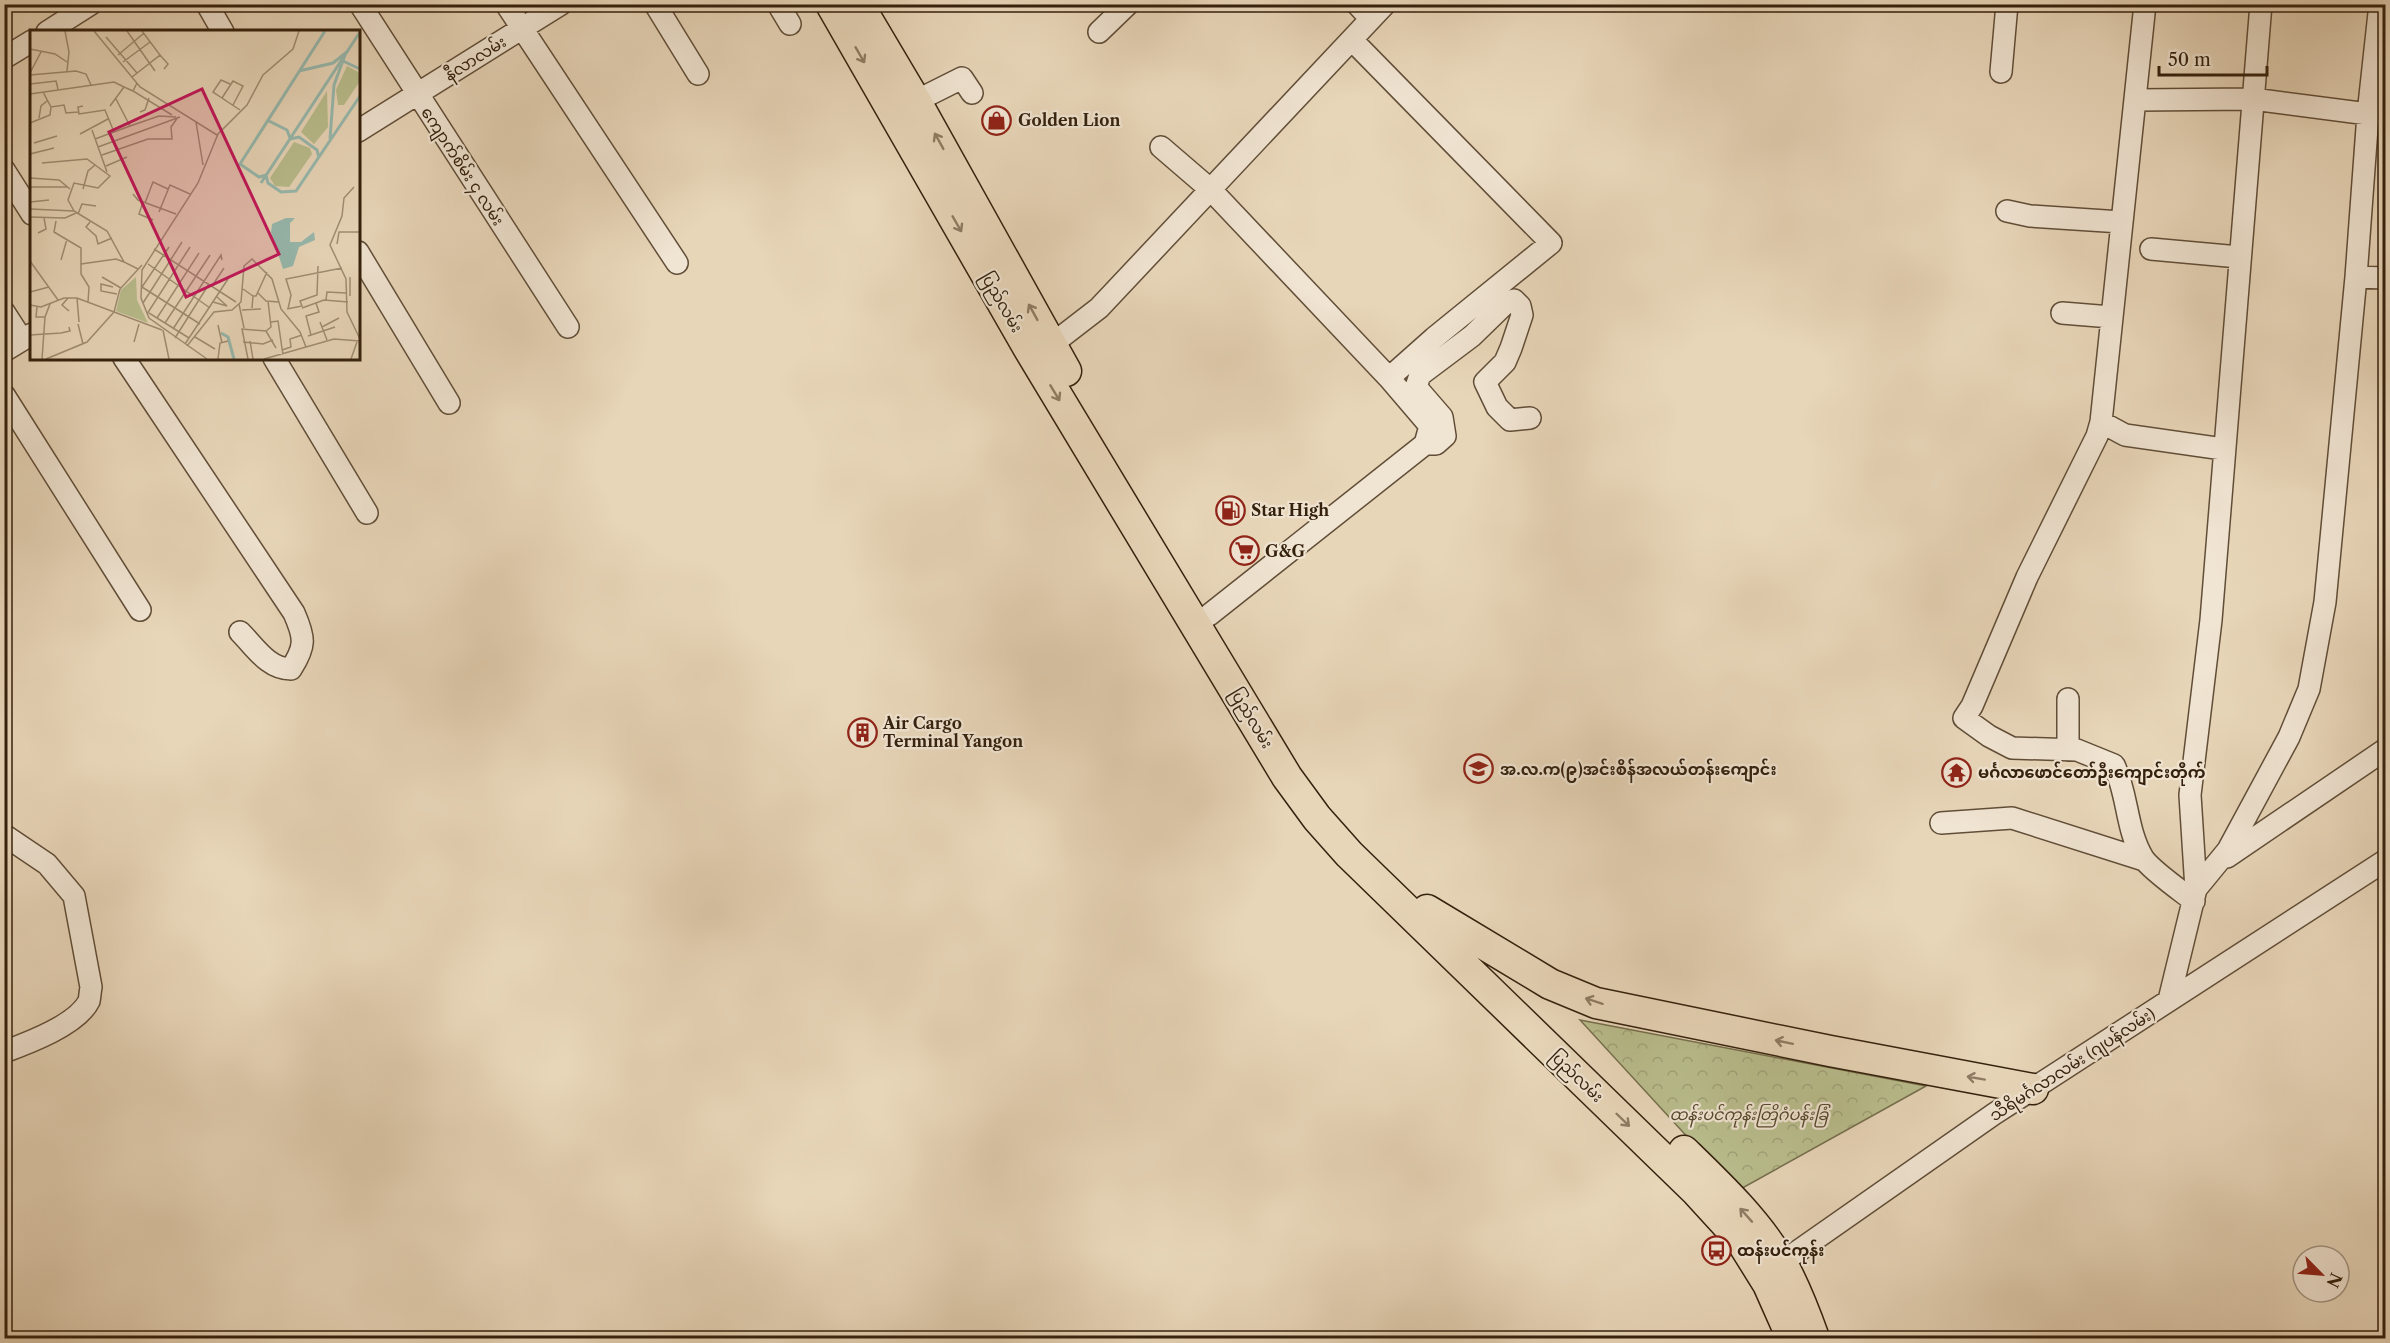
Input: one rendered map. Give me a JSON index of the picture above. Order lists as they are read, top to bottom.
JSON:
{
  "streets": {
    "highway": ["ပြည်လမ်း"],
    "street": ["နီလာလမ်း", "ကျောက်စိမ်း ၄ လမ်း", "သီရိမင်္ဂလာလမ်း (ဂျပန်လမ်း)"]
  },
  "crossings": [
    ["နီလာလမ်း", "ကျောက်စိမ်း ၄ လမ်း"],
    ["ပြည်လမ်း", "သီရိမင်္ဂလာလမ်း (ဂျပန်လမ်း)"]
  ],
  "parks": ["ထန်းပင်ကုန်းတြိဂံပန်းခြံ"],
  "places": {
    "shop": ["Golden Lion"],
    "fuel station": ["Star High"],
    "supermarket": ["G&G"],
    "building": ["Air Cargo Terminal Yangon"],
    "school or university": ["အ.လ.က(၉)အင်းစိန်အလယ်တန်းကျောင်း"],
    "temple": ["မင်္ဂလာဖောင်တော်ဦးကျောင်းတိုက်"],
    "bus stop": ["ထန်းပင်ကုန်း"]
  },
  "scale_bar": "50 m",
  "north": "bottom right"
}
